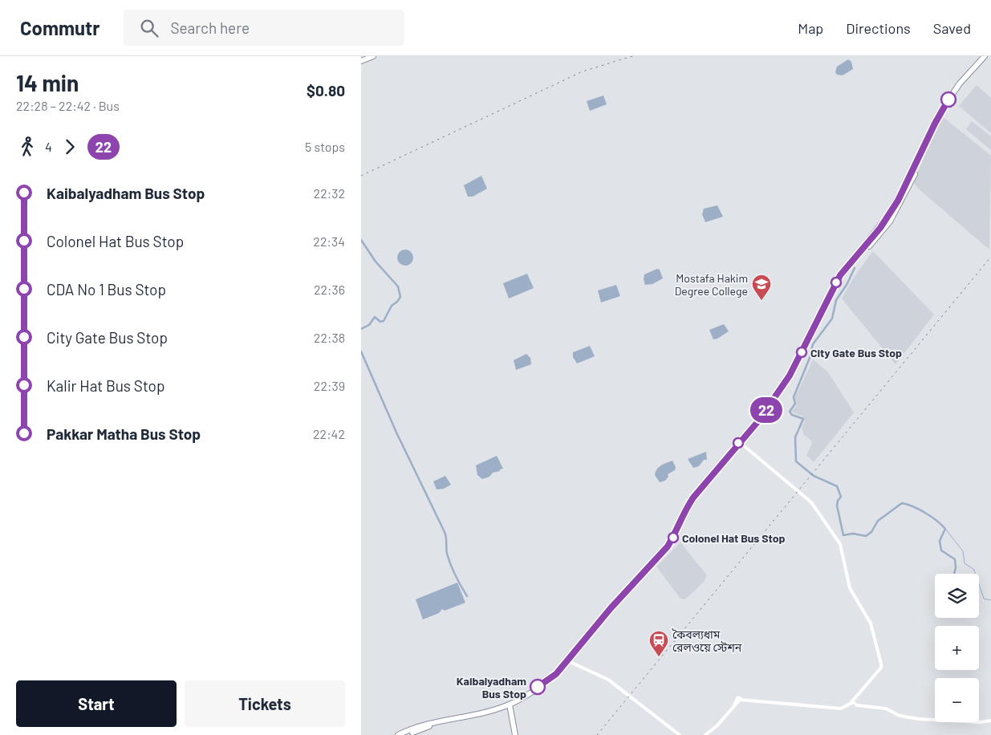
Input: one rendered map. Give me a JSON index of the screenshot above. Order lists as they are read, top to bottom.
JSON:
{
  "places": {
    "school or university": ["Mostafa Hakim Degree College"],
    "other": ["City Gate Bus Stop", "Colonel Hat Bus Stop", "Kaibalyadham Bus Stop"],
    "station": ["কৈবল্যধাম রেলওয়ে স্টেশন"]
  },
  "lines": ["bus line 22"],
  "page": {
    "header": "Commutr",
    "search": "Search here",
    "nav": ["Map", "Directions", "Saved"],
    "heading": ["14 min", "22:28 – 22:42 · Bus", "$0.80"],
    "on_map": "22",
    "legs": ["4", "22", "5 stops"],
    "list": [
      {
        "name": "Kaibalyadham Bus Stop",
        "value": "22:32"
      },
      {
        "name": "Colonel Hat Bus Stop",
        "value": "22:34"
      },
      {
        "name": "CDA No 1 Bus Stop",
        "value": "22:36"
      },
      {
        "name": "City Gate Bus Stop",
        "value": "22:38"
      },
      {
        "name": "Kalir Hat Bus Stop",
        "value": "22:39"
      },
      {
        "name": "Pakkar Matha Bus Stop",
        "value": "22:42"
      }
    ],
    "map_buttons": ["+", "−"],
    "buttons": ["Start", "Tickets"]
  }
}
